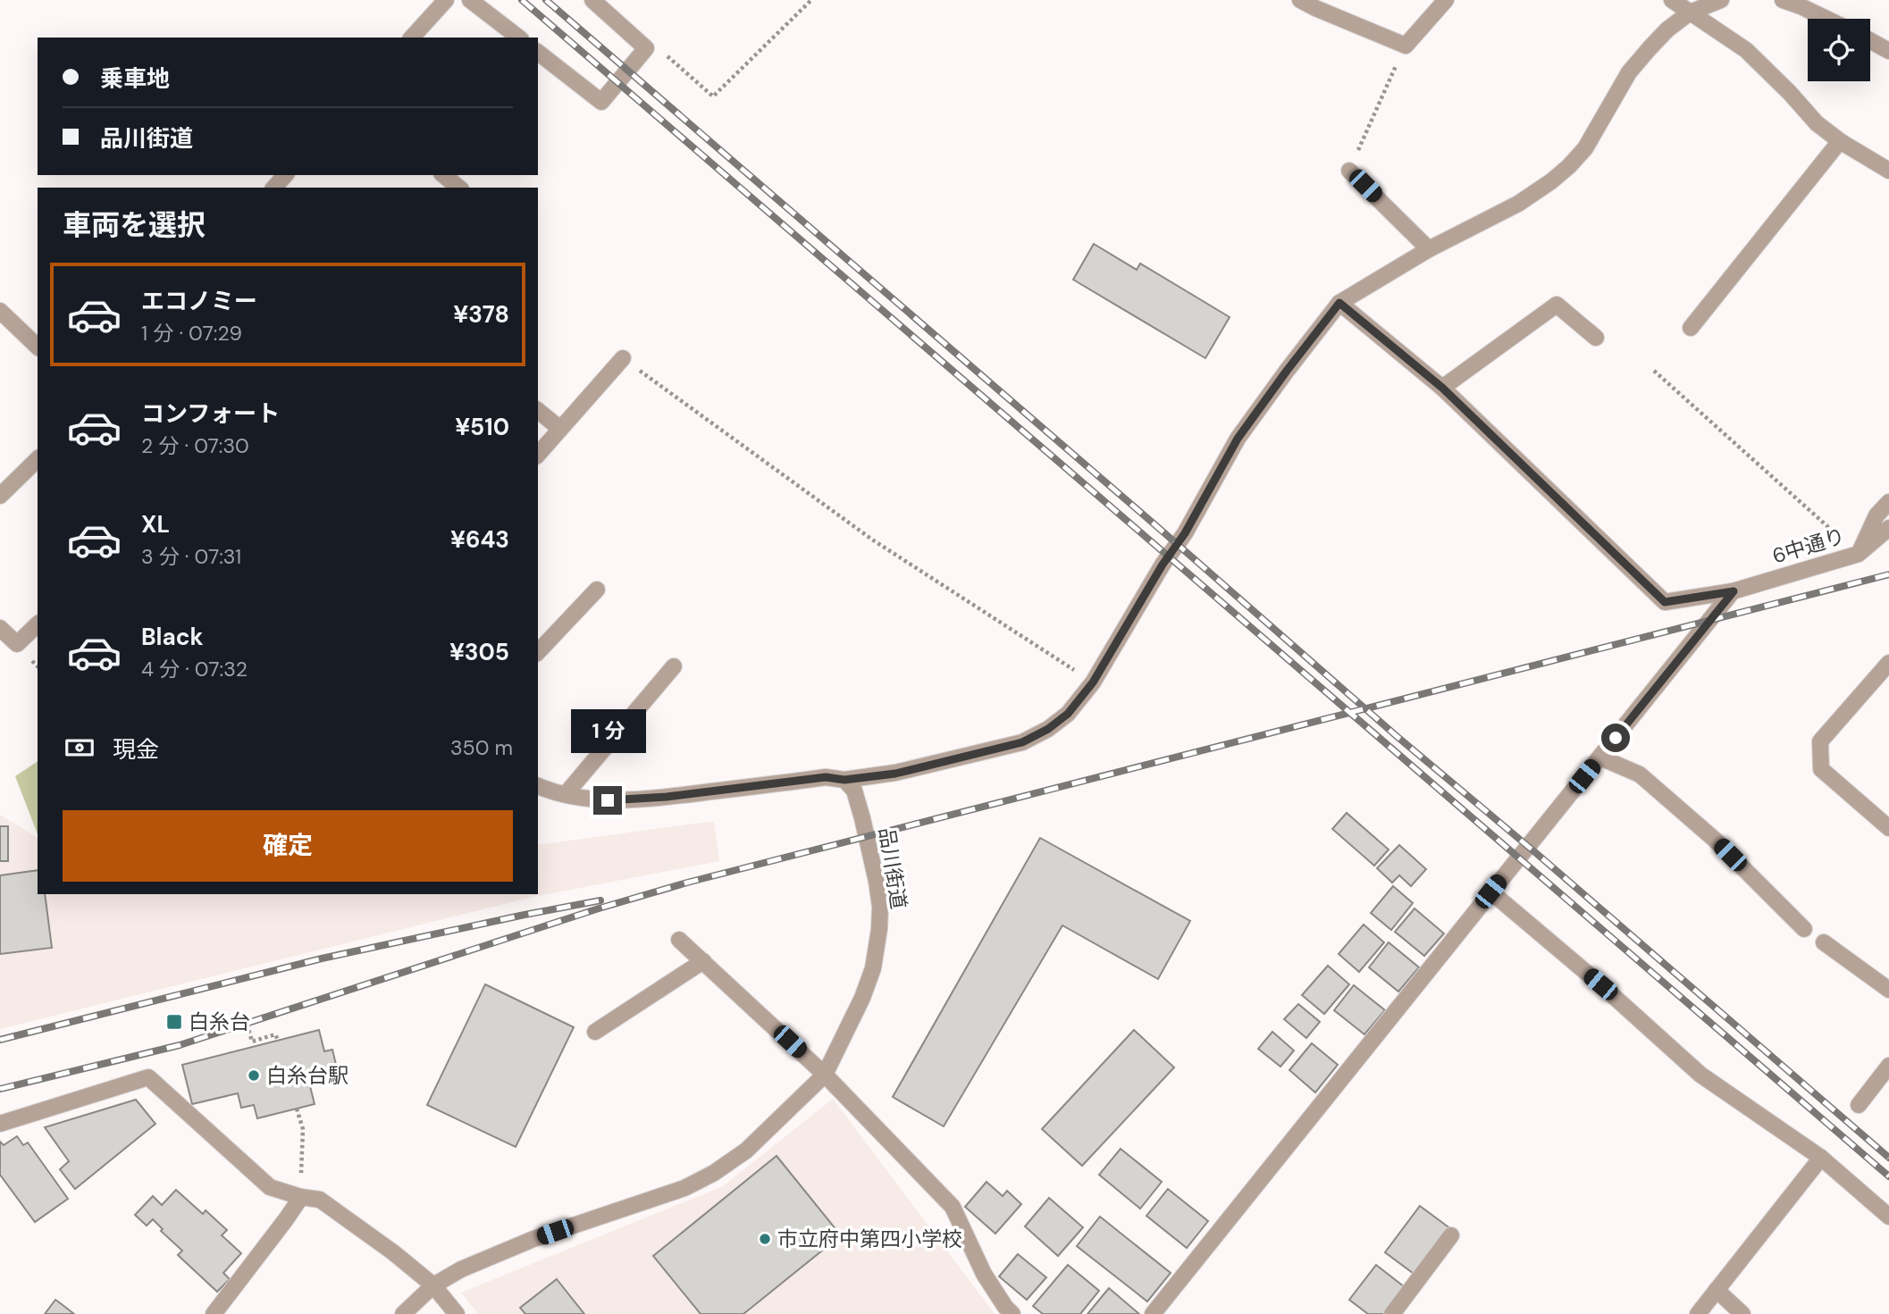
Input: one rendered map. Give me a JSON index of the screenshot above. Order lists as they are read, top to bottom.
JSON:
{
  "streets": {
    "street": ["6中通り", "品川街道"]
  },
  "places": {
    "transit": ["白糸台"],
    "other": ["白糸台駅", "市立府中第四小学校"]
  },
  "page": {
    "banner": ["乗車地", "品川街道"],
    "heading": "車両を選択",
    "list": [
      {
        "name": "エコノミー",
        "note": "1 分 · 07:29",
        "value": "¥378"
      },
      {
        "name": "コンフォート",
        "note": "2 分 · 07:30",
        "value": "¥510"
      },
      {
        "name": "XL",
        "note": "3 分 · 07:31",
        "value": "¥643"
      },
      {
        "name": "Black",
        "note": "4 分 · 07:32",
        "value": "¥305"
      }
    ],
    "bubble": "1 分",
    "pay": ["現金", "350 m"],
    "buttons": "確定"
  }
}
